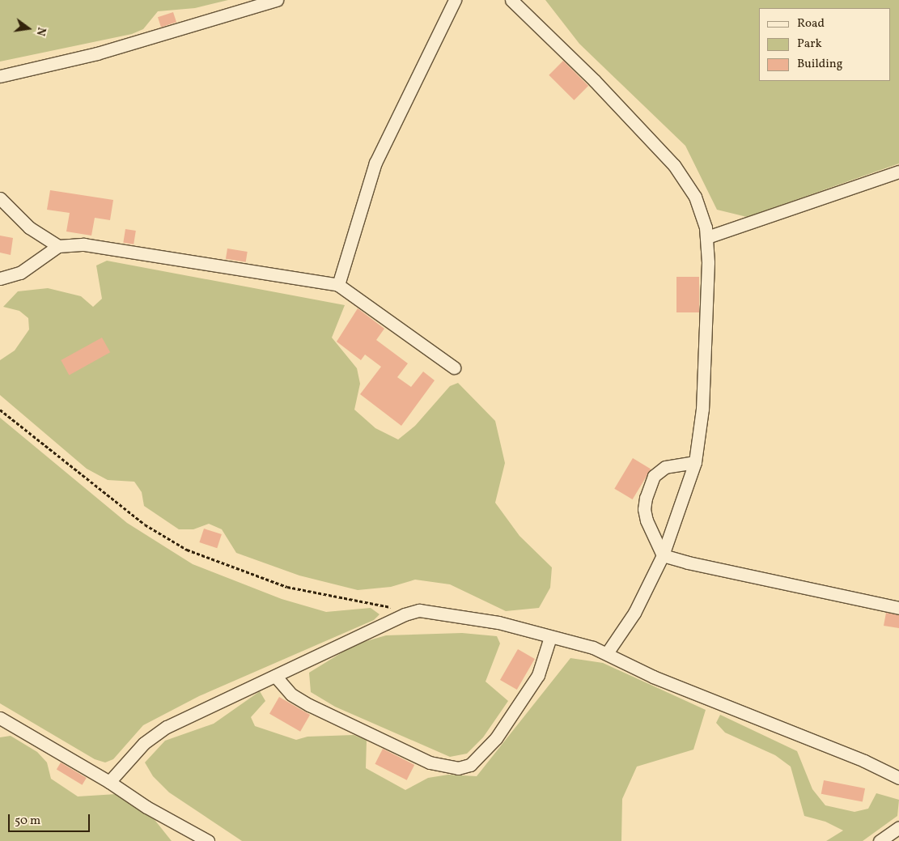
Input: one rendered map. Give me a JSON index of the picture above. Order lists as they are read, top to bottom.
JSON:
{
  "legend": ["Road", "Park", "Building"],
  "scale_bar": "50 m",
  "north": "right"
}
